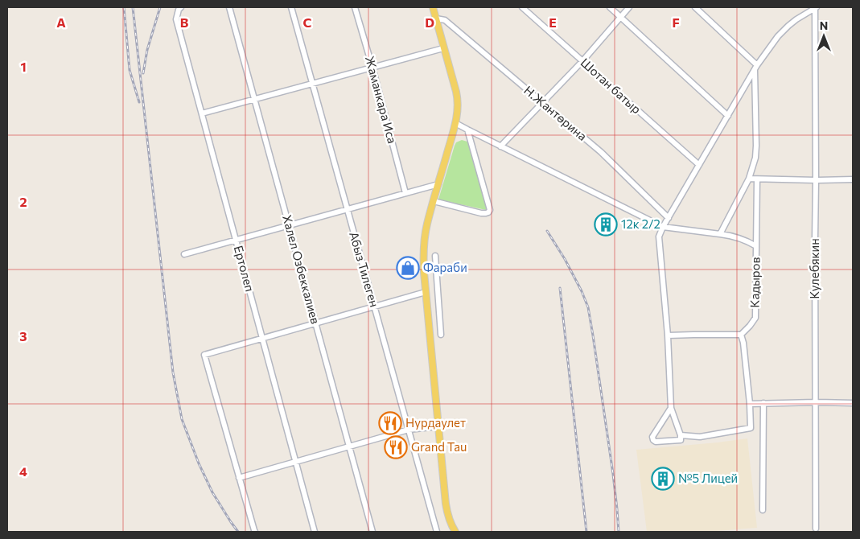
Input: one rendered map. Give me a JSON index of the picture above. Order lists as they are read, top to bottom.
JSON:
{
  "streets": {
    "street": [
      "Шотан батыр",
      "Жаманкара Иса",
      "Н.Жантөрина",
      "Ертолеп",
      "Кулебякин",
      "Халел Озбеккалиев",
      "Абыз Тилеген",
      "Кадыров"
    ]
  },
  "places": {
    "building": ["12к 2/2", "№5 Лицей"],
    "shop": ["Фараби"],
    "restaurant": ["Нурдаулет", "Grand Tau"]
  },
  "north": "top",
  "grid": {
    "columns": [
      "A",
      "B",
      "C",
      "D",
      "E",
      "F"
    ],
    "rows": [
      "1",
      "2",
      "3",
      "4"
    ]
  }
}
